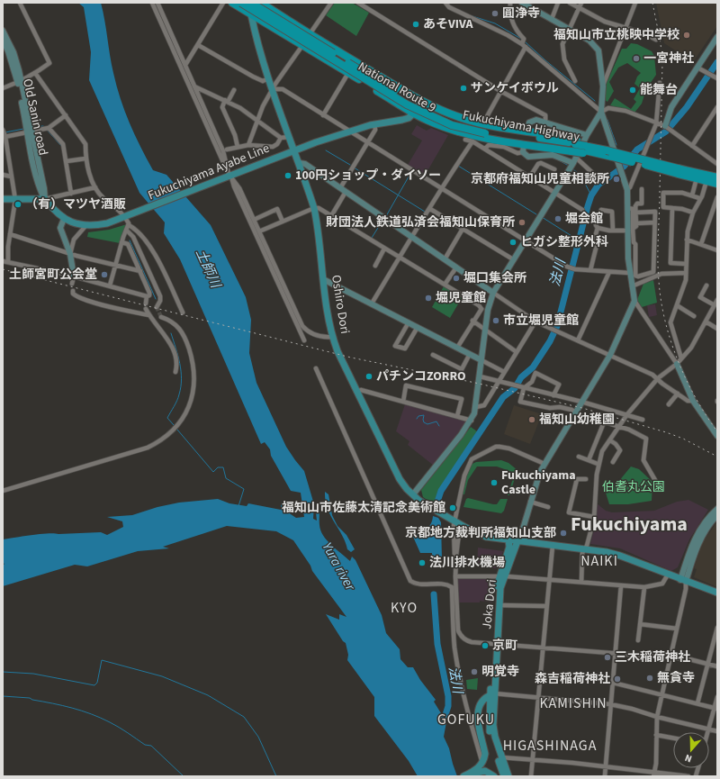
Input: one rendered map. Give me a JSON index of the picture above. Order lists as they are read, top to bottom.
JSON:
{
  "streets": {
    "highway": ["National Route 9", "Fukuchiyama Highway"],
    "main road": ["Fukuchiyama Ayabe Line", "Oshiro Dori", "Joka Dori"],
    "street": ["Old Sanin road"]
  },
  "crossings": [
    ["National Route 9", "Fukuchiyama Highway"],
    ["National Route 9", "Fukuchiyama Ayabe Line"],
    ["National Route 9", "Oshiro Dori"],
    ["Fukuchiyama Ayabe Line", "Oshiro Dori"],
    ["Oshiro Dori", "Joka Dori"]
  ],
  "districts": [
    "Fukuchiyama",
    "NAIKI",
    "KYO",
    "KAMISHIN",
    "GOFUKU",
    "HIGASHINAGA"
  ],
  "water": ["土師川", "法川", "Yura river"],
  "parks": ["伯耆丸公園"],
  "places": [
    "圓浄寺",
    "あそVIVA",
    "福知山市立桃映中学校",
    "一宮神社",
    "サンケイボウル",
    "能舞台",
    "100円ショップ・ダイソー",
    "京都府福知山児童相談所",
    "（有）マツヤ酒販",
    "堀会館",
    "財団法人鉄道弘済会福知山保育所",
    "ヒガシ整形外科",
    "土師宮町公会堂",
    "堀口集会所",
    "堀児童館",
    "市立堀児童館",
    "パチンコZORRO",
    "福知山幼稚園",
    "Fukuchiyama Castle",
    "福知山市佐藤太清記念美術館",
    "京都地方裁判所福知山支部",
    "法川排水機場",
    "京町",
    "三木稲荷神社",
    "明覚寺",
    "無貪寺",
    "森吉稲荷神社"
  ],
  "north": "bottom"
}
